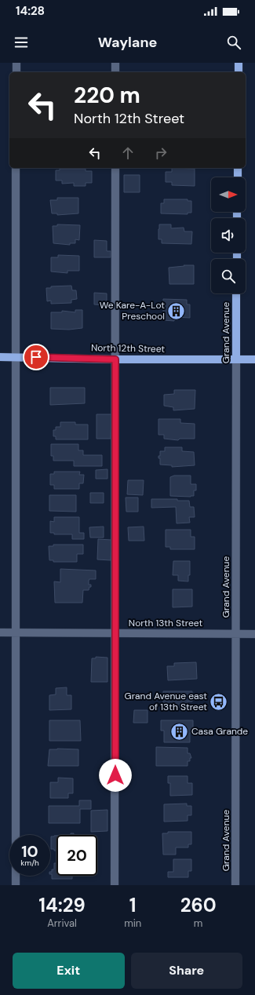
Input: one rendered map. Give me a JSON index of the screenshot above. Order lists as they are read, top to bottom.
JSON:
{
  "streets": {
    "main road": ["Grand Avenue", "North 12th Street"],
    "street": ["North 13th Street"]
  },
  "crossings": [
    ["Grand Avenue", "North 12th Street"],
    ["Grand Avenue", "North 13th Street"]
  ],
  "places": {
    "building": ["We Kare-A-Lot Preschool", "Casa Grande"],
    "bus stop": ["Grand Avenue east of 13th Street"]
  },
  "north": "right",
  "page": {
    "status": "14:28",
    "header": "Waylane",
    "turn": ["220 m", "North 12th Street"],
    "speed": "10 km/h",
    "limit": "20",
    "eta": [
      "14:29",
      "Arrival",
      "1",
      "min",
      "260",
      "m"
    ],
    "buttons": ["Exit", "Share"]
  }
}
